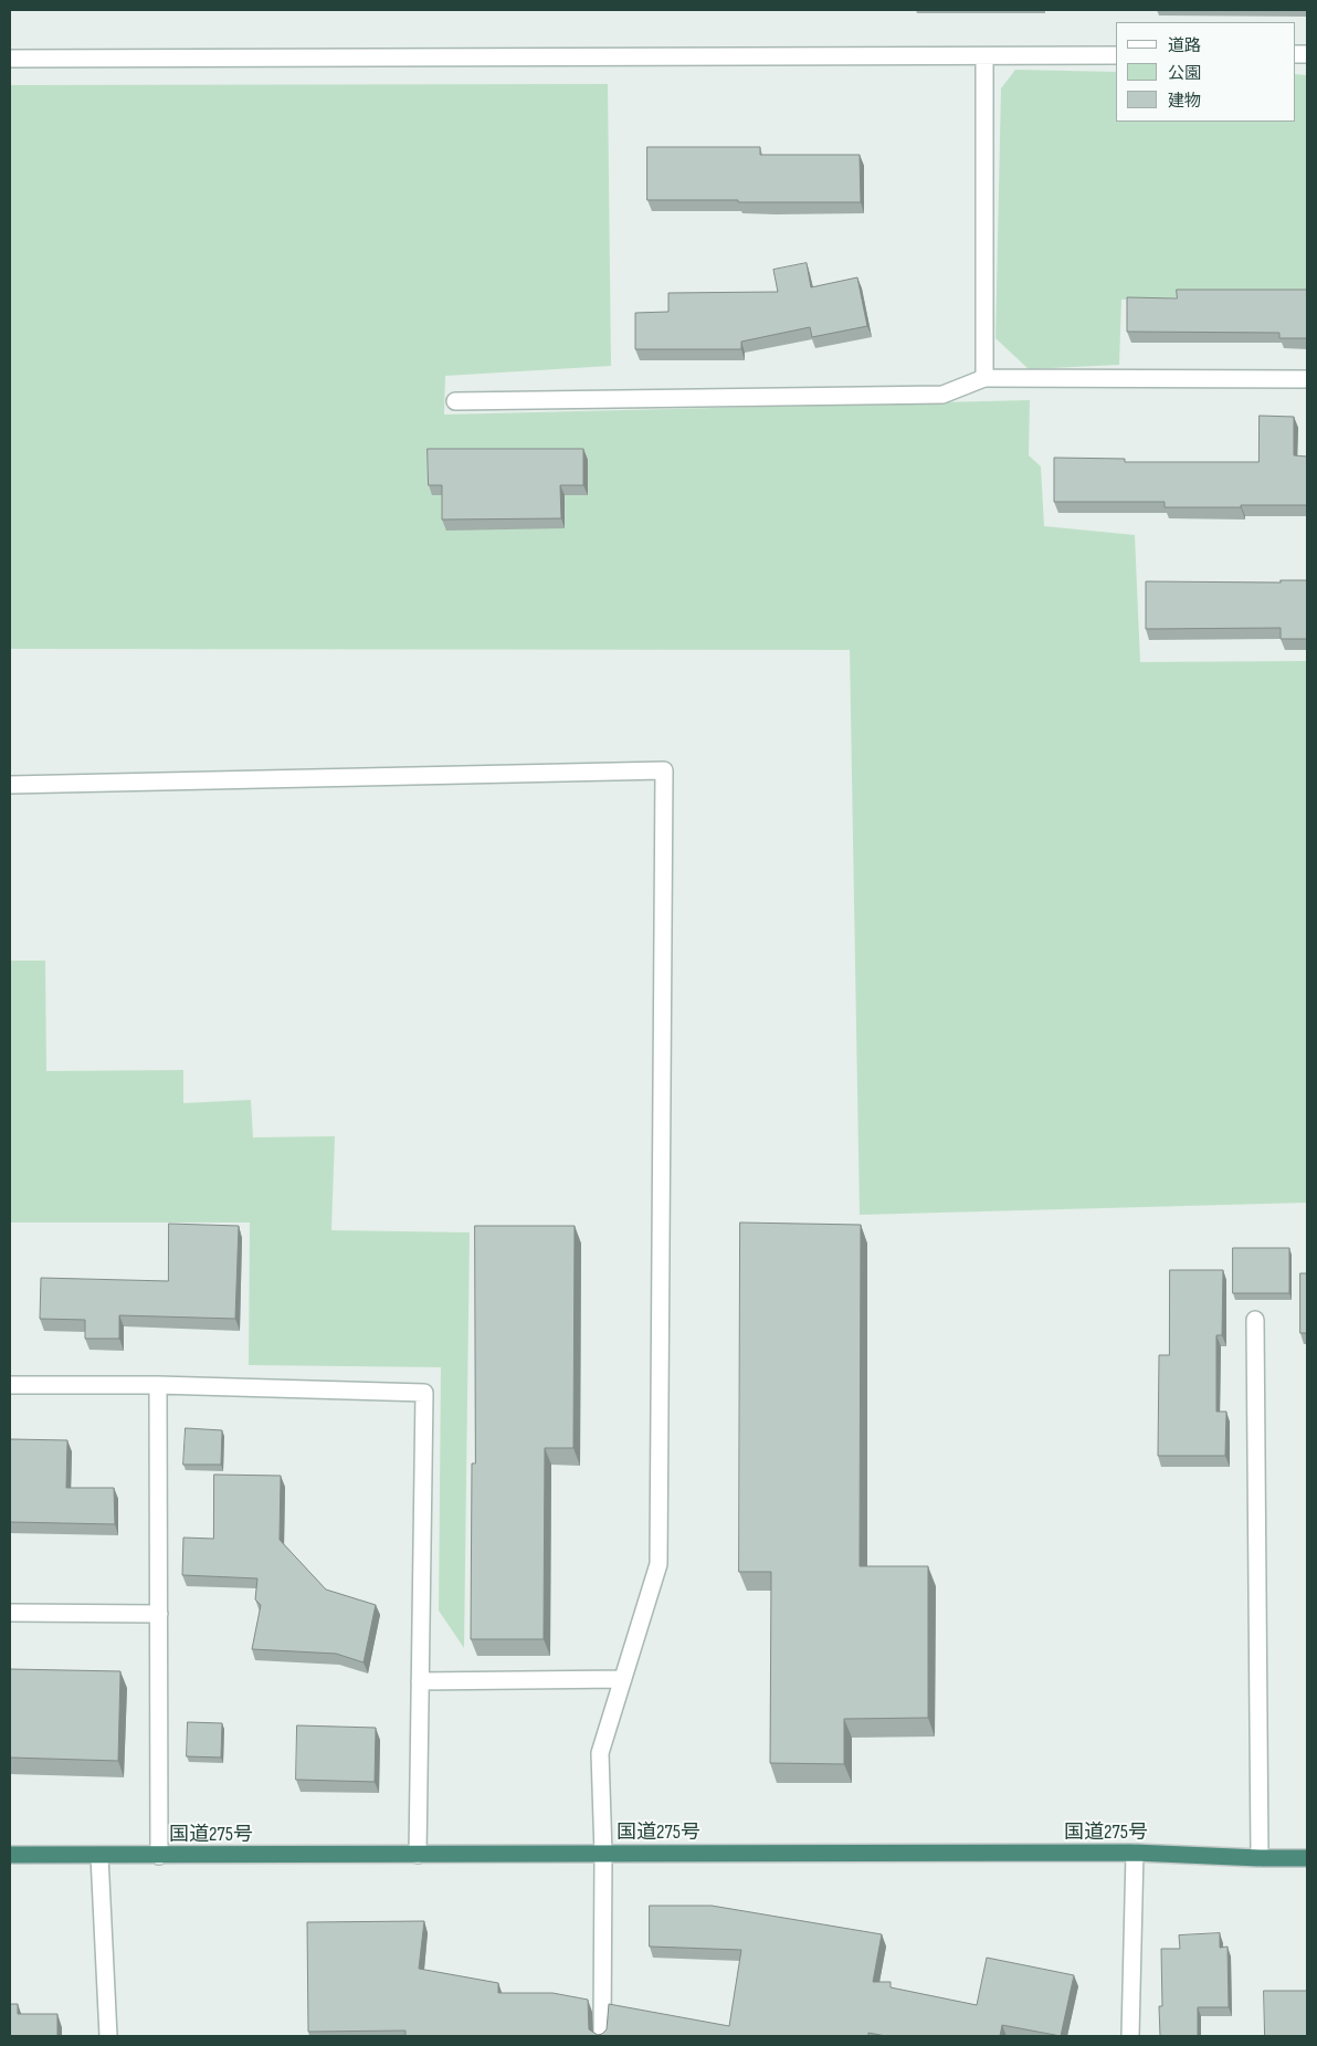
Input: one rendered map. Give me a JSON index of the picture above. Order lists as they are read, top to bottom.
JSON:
{
  "streets": {
    "highway": ["国道275号"]
  },
  "legend": ["道路", "公園", "建物"]
}
